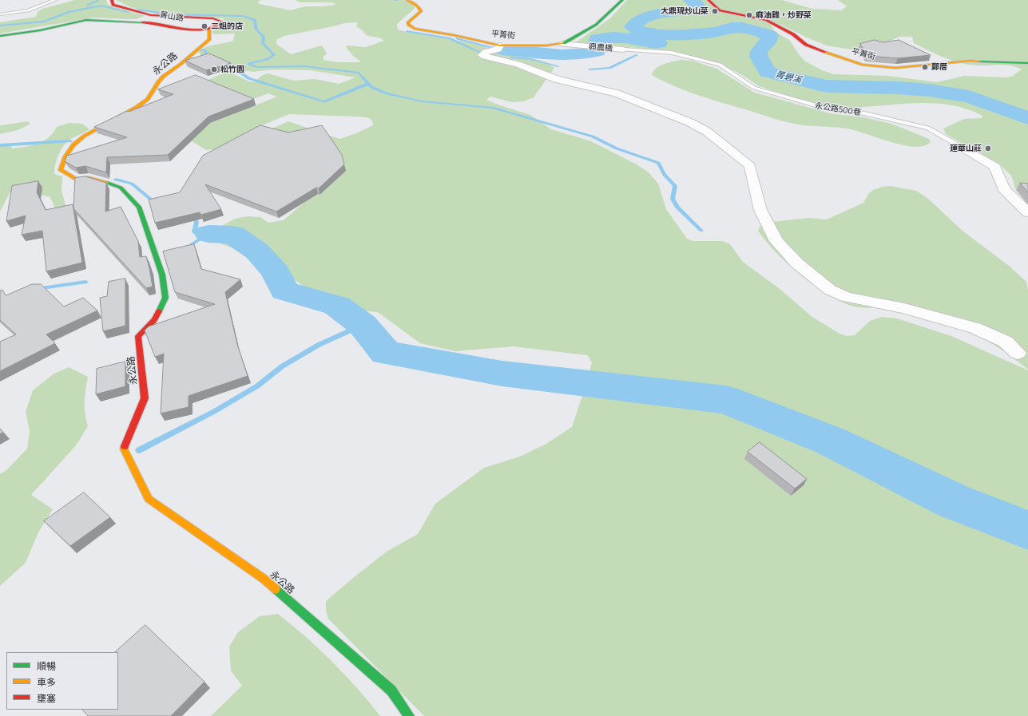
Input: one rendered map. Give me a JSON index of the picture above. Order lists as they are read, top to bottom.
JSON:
{
  "streets": {
    "street": [
      "菁山路",
      "平菁街",
      "興農橋",
      "永公路",
      "永公路500巷"
    ]
  },
  "crossings": [
    ["菁山路", "永公路"],
    ["平菁街", "興農橋"],
    ["興農橋", "永公路500巷"]
  ],
  "water": ["菁礐溪"],
  "places": [
    "大鼎現炒山菜",
    "麻油雞，炒野菜",
    "二姐的店",
    "鄭厝",
    "松竹園",
    "蓮華山莊"
  ],
  "legend": ["順暢", "車多", "壅塞"]
}
